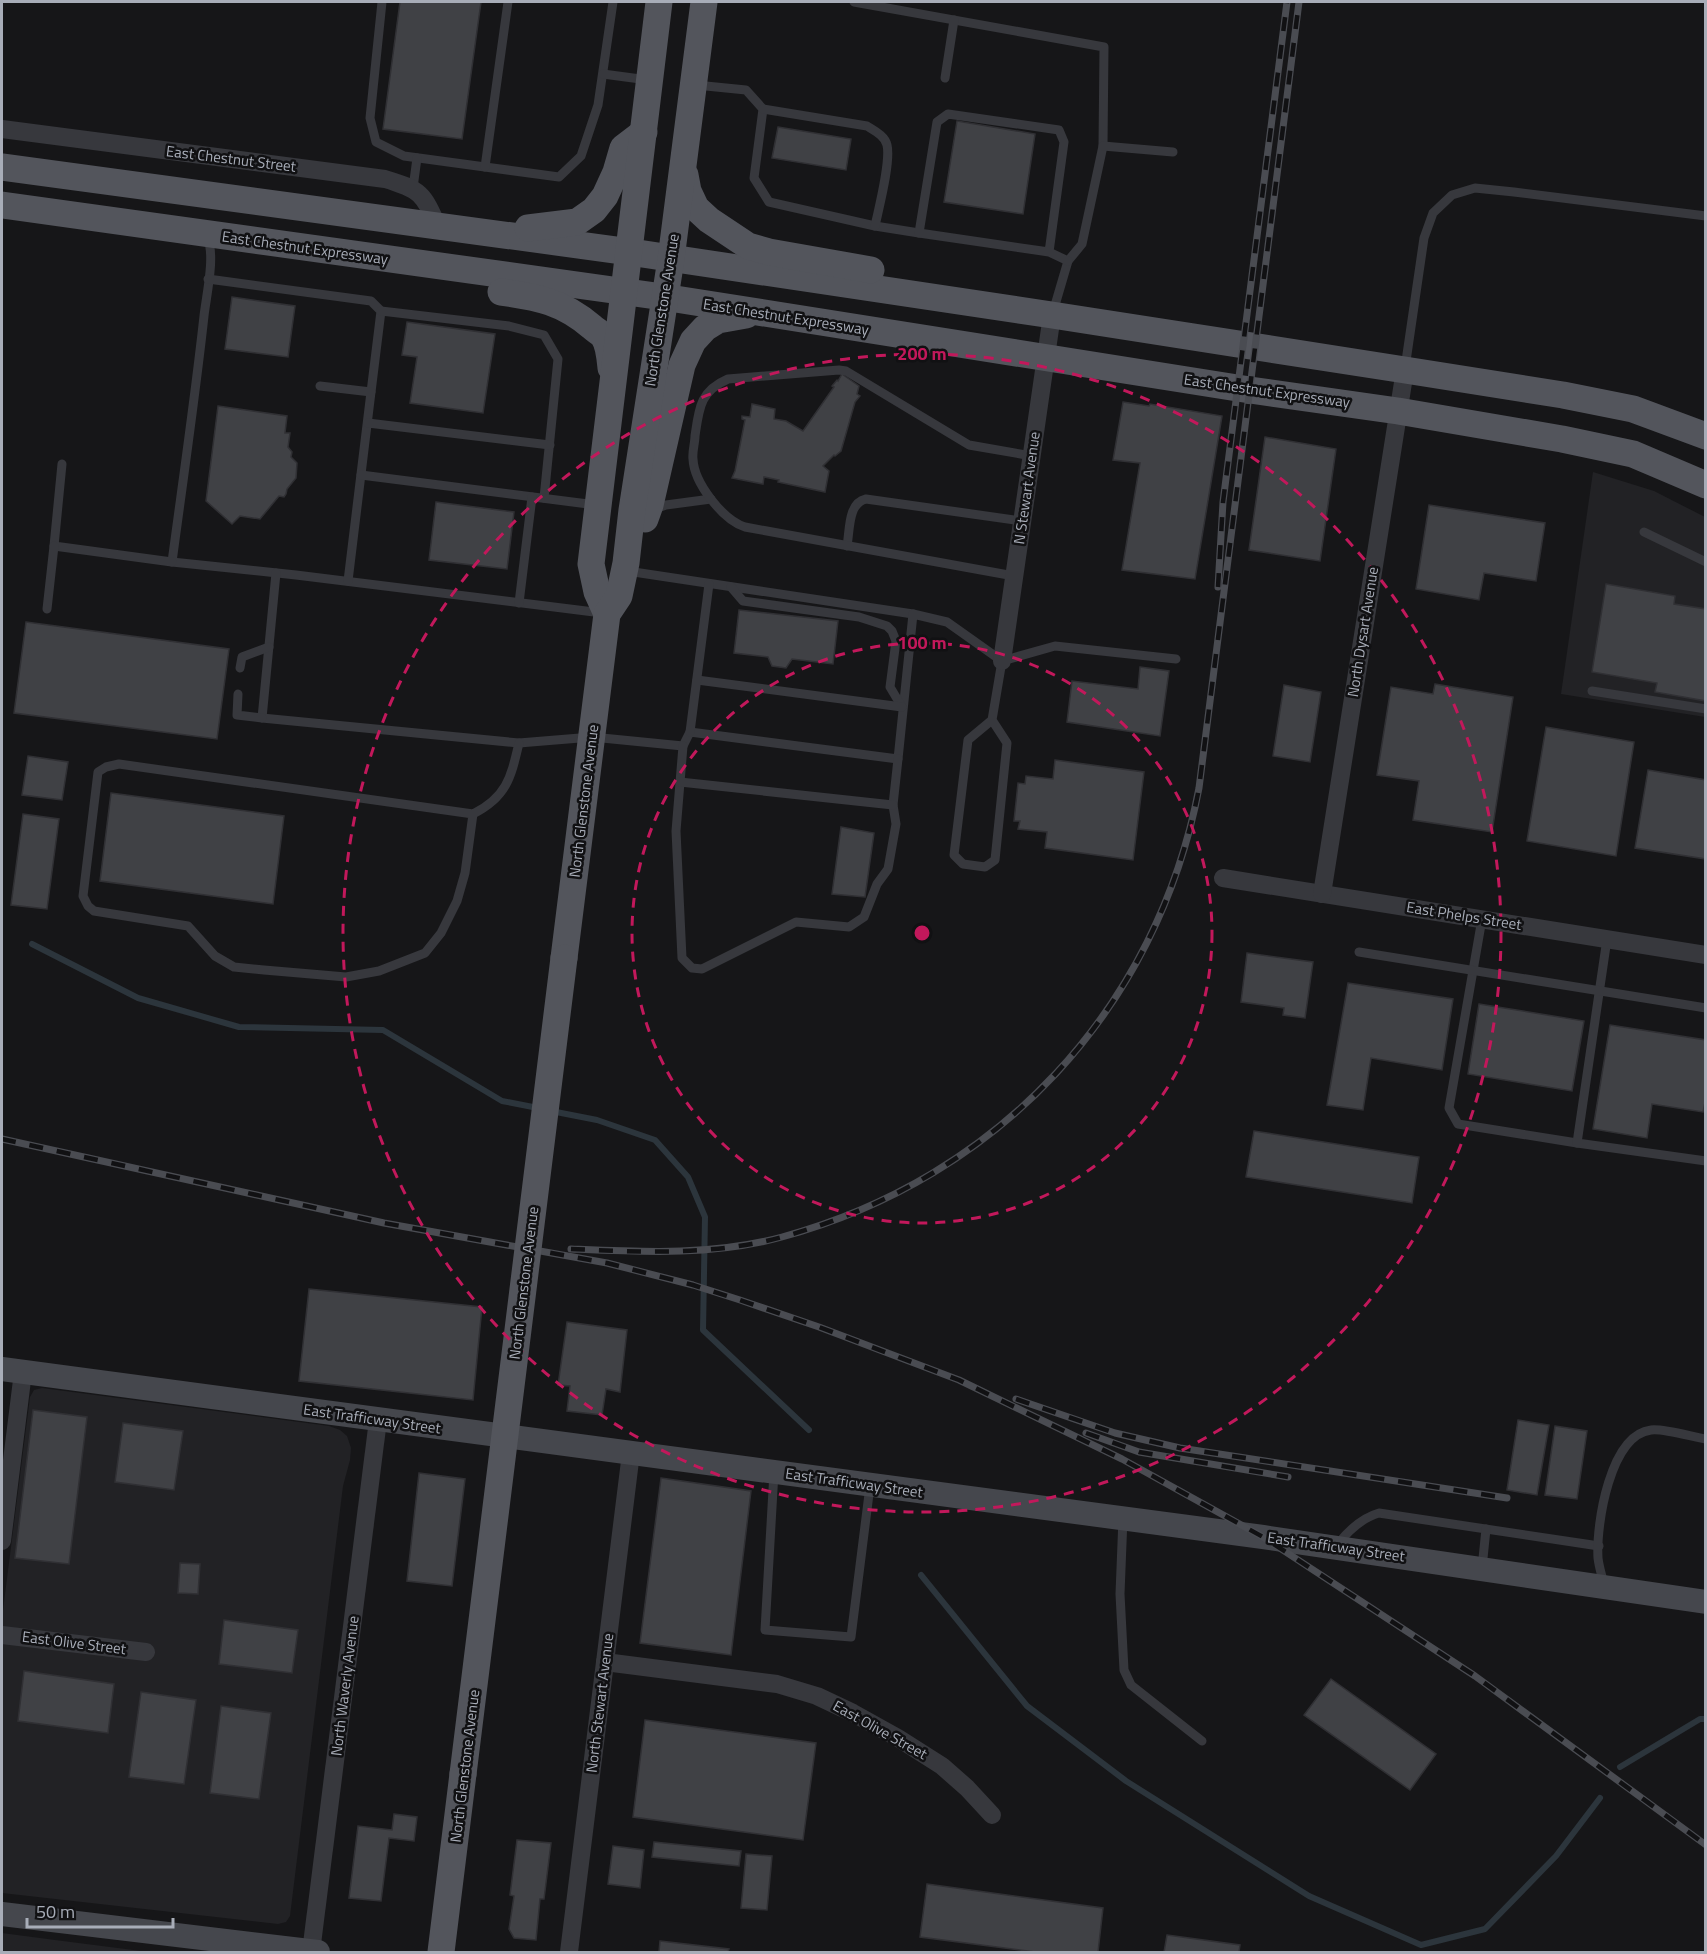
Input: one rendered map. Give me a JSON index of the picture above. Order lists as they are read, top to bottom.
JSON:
{
  "streets": {
    "main road": ["East Chestnut Expressway", "North Glenstone Avenue", "East Trafficway Street"],
    "street": [
      "East Chestnut Street",
      "N Stewart Avenue",
      "North Dysart Avenue",
      "East Phelps Street",
      "East Olive Street",
      "North Waverly Avenue",
      "North Stewart Avenue"
    ]
  },
  "crossings": [
    ["East Chestnut Expressway", "North Glenstone Avenue"],
    ["East Chestnut Expressway", "N Stewart Avenue"],
    ["East Chestnut Expressway", "North Dysart Avenue"],
    ["North Dysart Avenue", "East Phelps Street"],
    ["East Trafficway Street", "North Waverly Avenue"],
    ["East Trafficway Street", "North Stewart Avenue"],
    ["East Olive Street", "North Stewart Avenue"]
  ],
  "scale_bar": "50 m",
  "rings": ["200 m", "100 m"]
}
